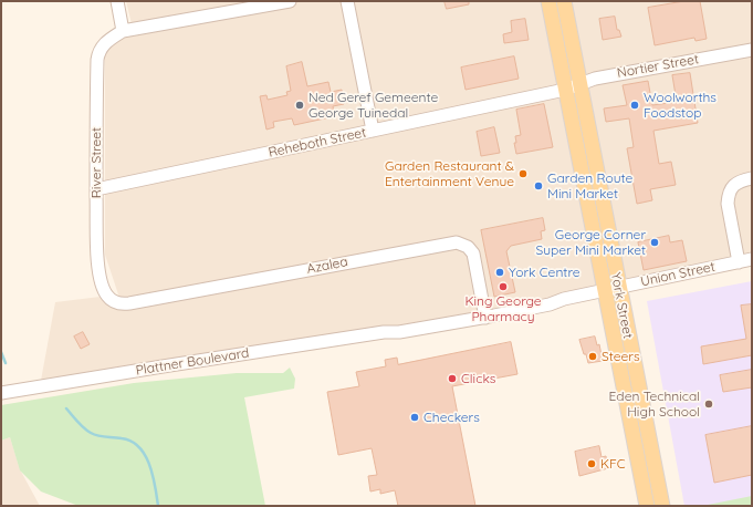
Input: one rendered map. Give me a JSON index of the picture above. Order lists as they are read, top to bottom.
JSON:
{
  "streets": {
    "main road": ["York Street"],
    "street": [
      "Nortier Street",
      "Reheboth Street",
      "River Street",
      "Azalea",
      "Union Street",
      "Plattner Boulevard"
    ]
  },
  "crossings": [
    ["Nortier Street", "Reheboth Street"],
    ["Nortier Street", "York Street"],
    ["Reheboth Street", "River Street"],
    ["Reheboth Street", "York Street"],
    ["River Street", "Azalea"],
    ["Azalea", "Plattner Boulevard"],
    ["Union Street", "York Street"],
    ["Union Street", "Plattner Boulevard"],
    ["York Street", "Plattner Boulevard"]
  ],
  "places": [
    "Ned Geref Gemeente George Tuinedal",
    "Woolworths Foodstop",
    "Garden Restaurant & Entertainment Venue",
    "Garden Route Mini Market",
    "George Corner Super Mini Market",
    "York Centre",
    "King George Pharmacy",
    "Steers",
    "Clicks",
    "Eden Technical High School",
    "Checkers",
    "KFC"
  ]
}
